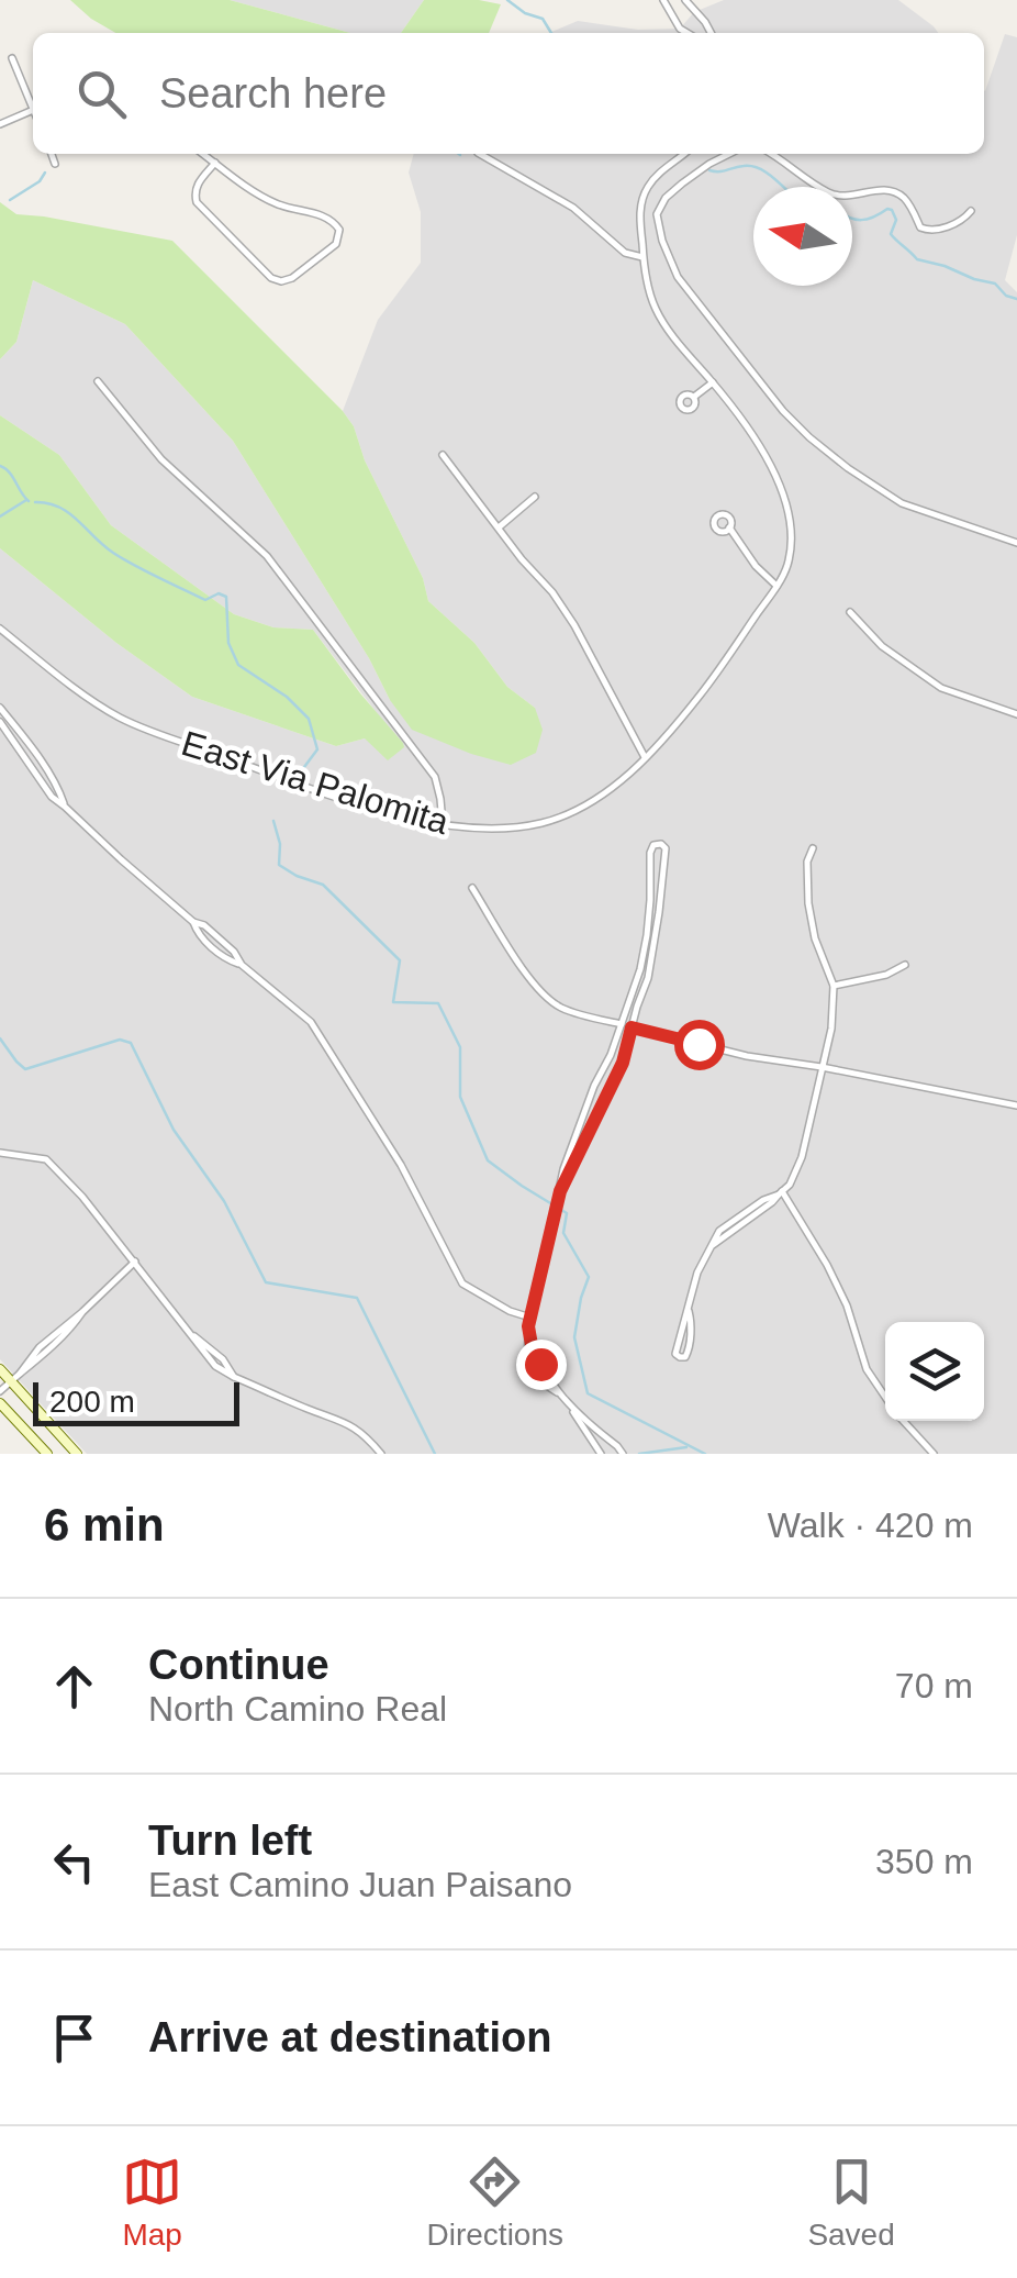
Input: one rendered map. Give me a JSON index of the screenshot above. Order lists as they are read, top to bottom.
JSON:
{
  "streets": {
    "street": ["East Via Palomita"]
  },
  "scale_bar": "200 m",
  "north": "left",
  "page": {
    "search": "Search here",
    "scale": "200 m",
    "heading": ["6 min", "Walk · 420 m"],
    "list": [
      ["Continue", "North Camino Real", "70 m"],
      ["Turn left", "East Camino Juan Paisano", "350 m"],
      "Arrive at destination"
    ],
    "nav": ["Map", "Directions", "Saved"]
  }
}
